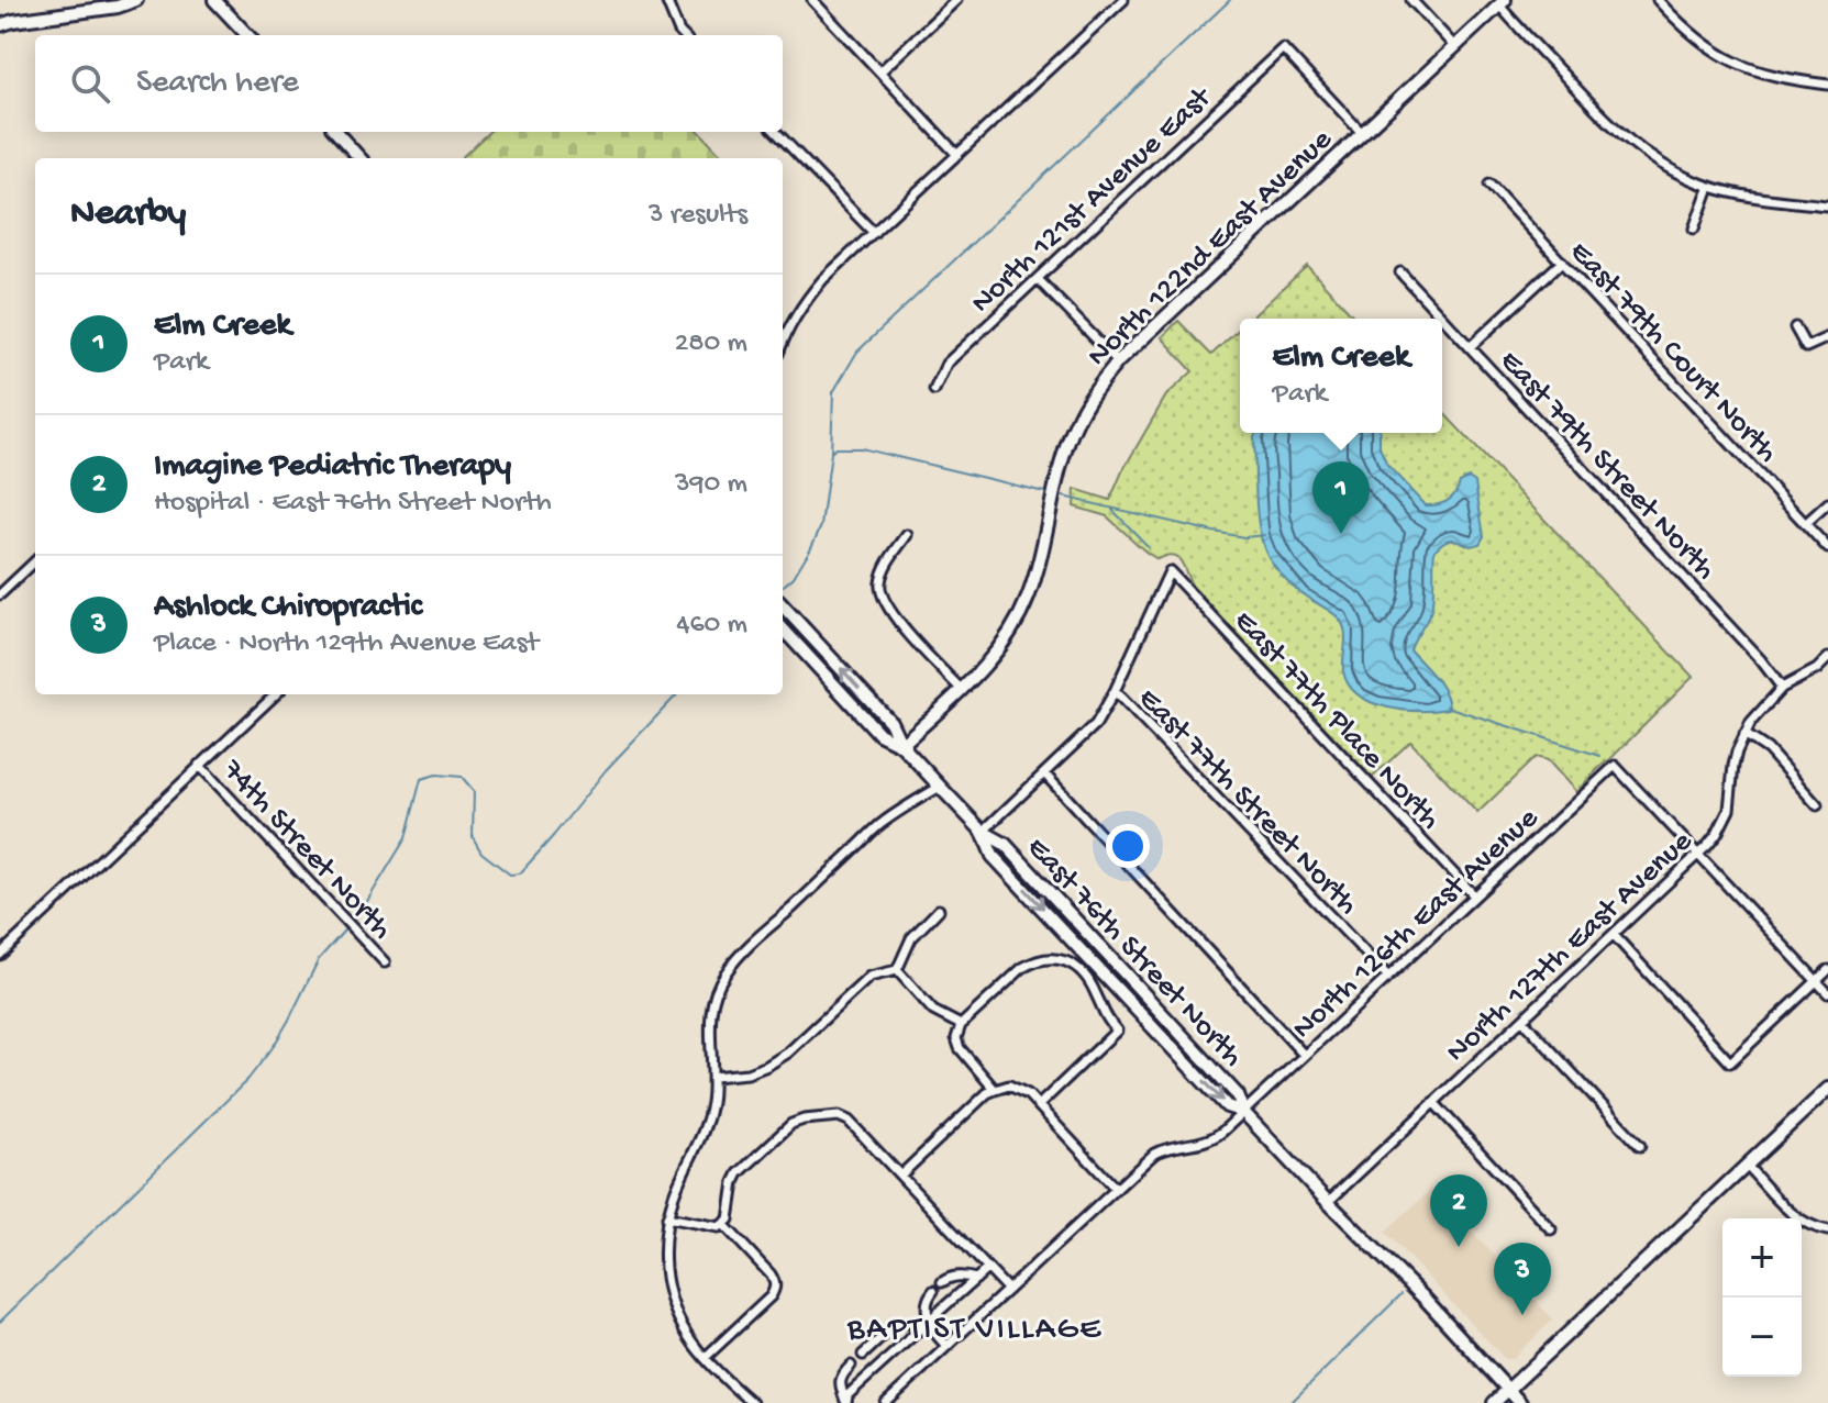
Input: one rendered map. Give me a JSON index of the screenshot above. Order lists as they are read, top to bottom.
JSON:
{
  "streets": {
    "main road": ["North 122nd East Avenue", "East 76th Street North"],
    "street": [
      "North 121st Avenue East",
      "East 79th Court North",
      "East 79th Street North",
      "East 77th Place North",
      "East 77th Street North",
      "74th Street North",
      "North 126th East Avenue",
      "North 127th East Avenue"
    ]
  },
  "crossings": [
    ["North 121st Avenue East", "North 122nd East Avenue"],
    ["North 122nd East Avenue", "East 76th Street North"],
    ["East 79th Street North", "North 127th East Avenue"],
    ["East 77th Place North", "East 77th Street North"],
    ["East 77th Place North", "North 126th East Avenue"],
    ["East 77th Street North", "North 126th East Avenue"],
    ["North 126th East Avenue", "North 127th East Avenue"],
    ["North 126th East Avenue", "East 76th Street North"],
    ["North 127th East Avenue", "East 76th Street North"]
  ],
  "districts": ["BAPTIST VILLAGE"],
  "page": {
    "search": "Search here",
    "heading": ["Nearby", "3 results"],
    "list": [
      {
        "mark": "1",
        "name": "Elm Creek",
        "note": "Park",
        "value": "280 m"
      },
      {
        "mark": "2",
        "name": "Imagine Pediatric Therapy",
        "note": "Hospital · East 76th Street North",
        "value": "390 m"
      },
      {
        "mark": "3",
        "name": "Ashlock Chiropractic",
        "note": "Place · North 129th Avenue East",
        "value": "460 m"
      }
    ],
    "popup": ["Elm Creek", "Park"],
    "pins": ["1", "2", "3"],
    "map_buttons": ["+", "−"]
  }
}
